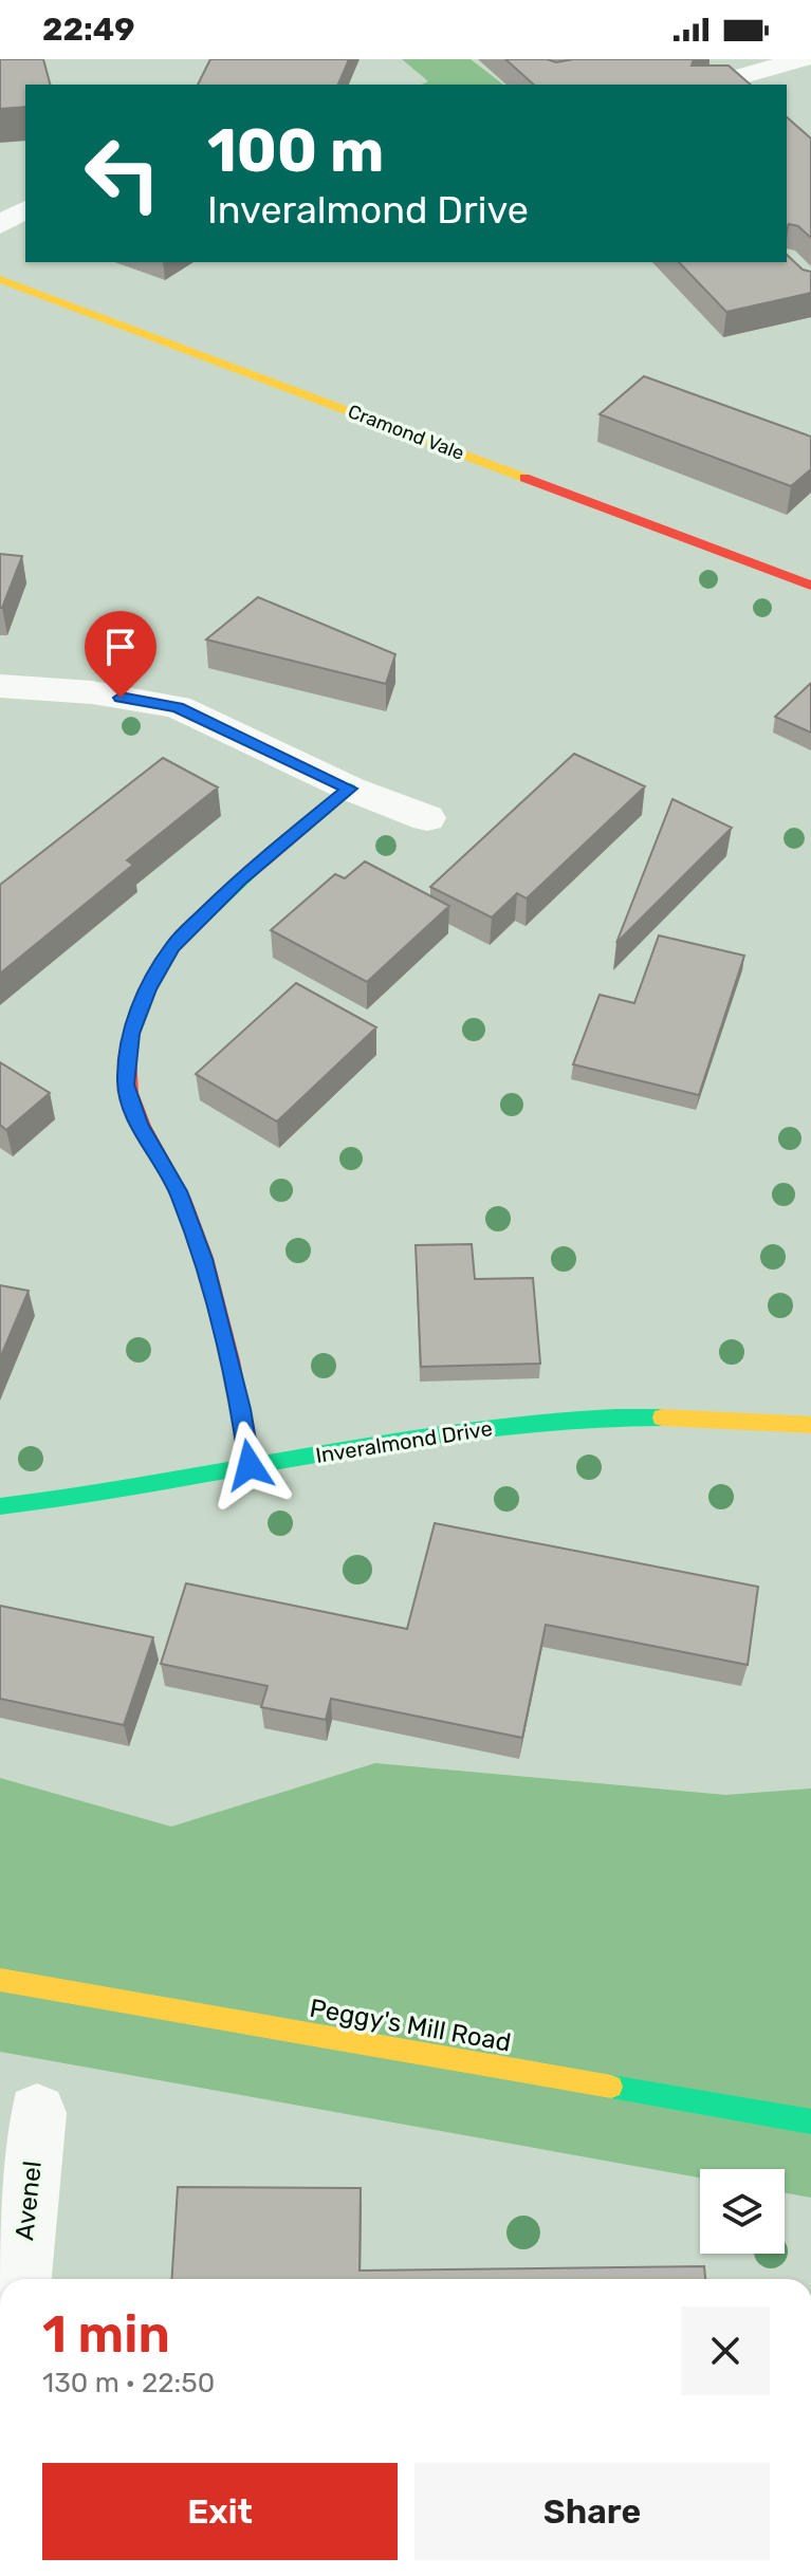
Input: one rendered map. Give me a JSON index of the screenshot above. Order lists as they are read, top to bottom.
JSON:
{
  "streets": {
    "street": [
      "Cramond Vale",
      "Inveralmond Drive",
      "Peggy's Mill Road",
      "Avenel"
    ]
  },
  "page": {
    "status": "22:49",
    "turn": ["100 m", "Inveralmond Drive"],
    "heading": ["1 min", "130 m · 22:50"],
    "buttons": ["Exit", "Share"]
  }
}
